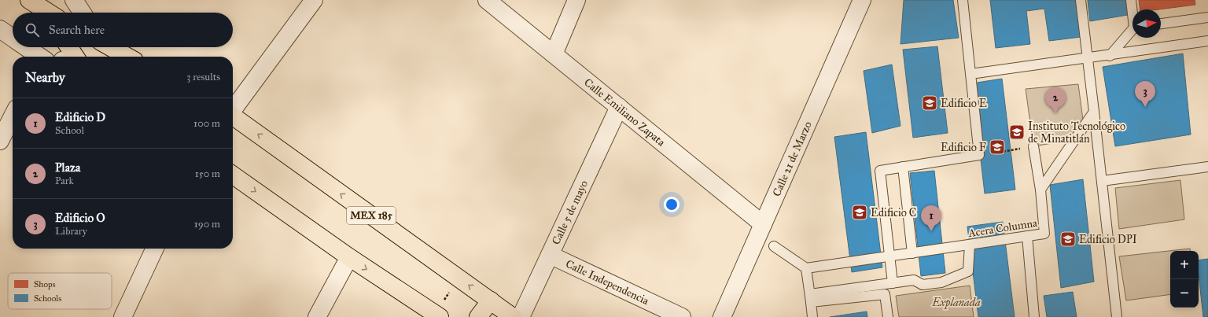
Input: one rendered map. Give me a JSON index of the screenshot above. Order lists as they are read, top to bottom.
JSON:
{
  "streets": {
    "main road": ["MEX 185"],
    "street": [
      "Calle Emiliano Zapata",
      "Calle 21 de Marzo",
      "Calle 5 de mayo",
      "Calle Independencia"
    ],
    "lane": ["Acera Columna"]
  },
  "crossings": [
    ["Calle Emiliano Zapata", "Calle 21 de Marzo"],
    ["Calle Emiliano Zapata", "Calle 5 de mayo"],
    ["Calle 5 de mayo", "Calle Independencia"]
  ],
  "parks": ["Explanada"],
  "places": {
    "school or university": [
      "Edificio E",
      "Instituto Tecnológico de Minatitlán",
      "Edificio F",
      "Edificio C",
      "Edificio DPI"
    ]
  },
  "legend": ["Shops", "Schools"],
  "north": "right",
  "page": {
    "search": "Search here",
    "heading": ["Nearby", "3 results"],
    "pins": ["3", "2", "1"],
    "list": [
      {
        "mark": "1",
        "name": "Edificio D",
        "note": "School",
        "value": "100 m"
      },
      {
        "mark": "2",
        "name": "Plaza",
        "note": "Park",
        "value": "150 m"
      },
      {
        "mark": "3",
        "name": "Edificio O",
        "note": "Library",
        "value": "190 m"
      }
    ],
    "map_buttons": ["+", "−"]
  }
}
